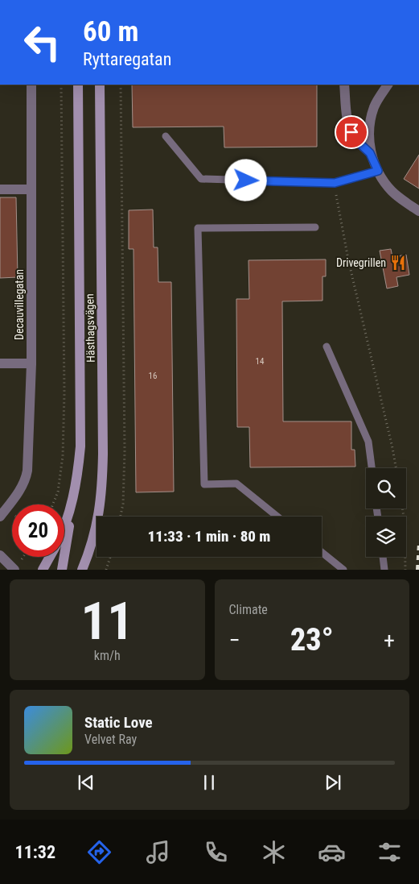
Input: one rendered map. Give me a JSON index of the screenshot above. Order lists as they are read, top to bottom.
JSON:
{
  "streets": {
    "main road": ["Hästhagsvägen"],
    "street": ["Decauvillegatan"]
  },
  "places": {
    "restaurant": ["Drivegrillen"]
  },
  "house_numbers": ["14", "16"],
  "page": {
    "turn": ["60 m", "Ryttaregatan"],
    "limit": "20",
    "trip": "11:33 · 1 min · 80 m",
    "tile": [
      ["11", "km/h"],
      "Climate"
    ],
    "heat": ["−", "23°", "+"],
    "song": ["Static Love", "Velvet Ray"],
    "tabs": "11:32"
  }
}
